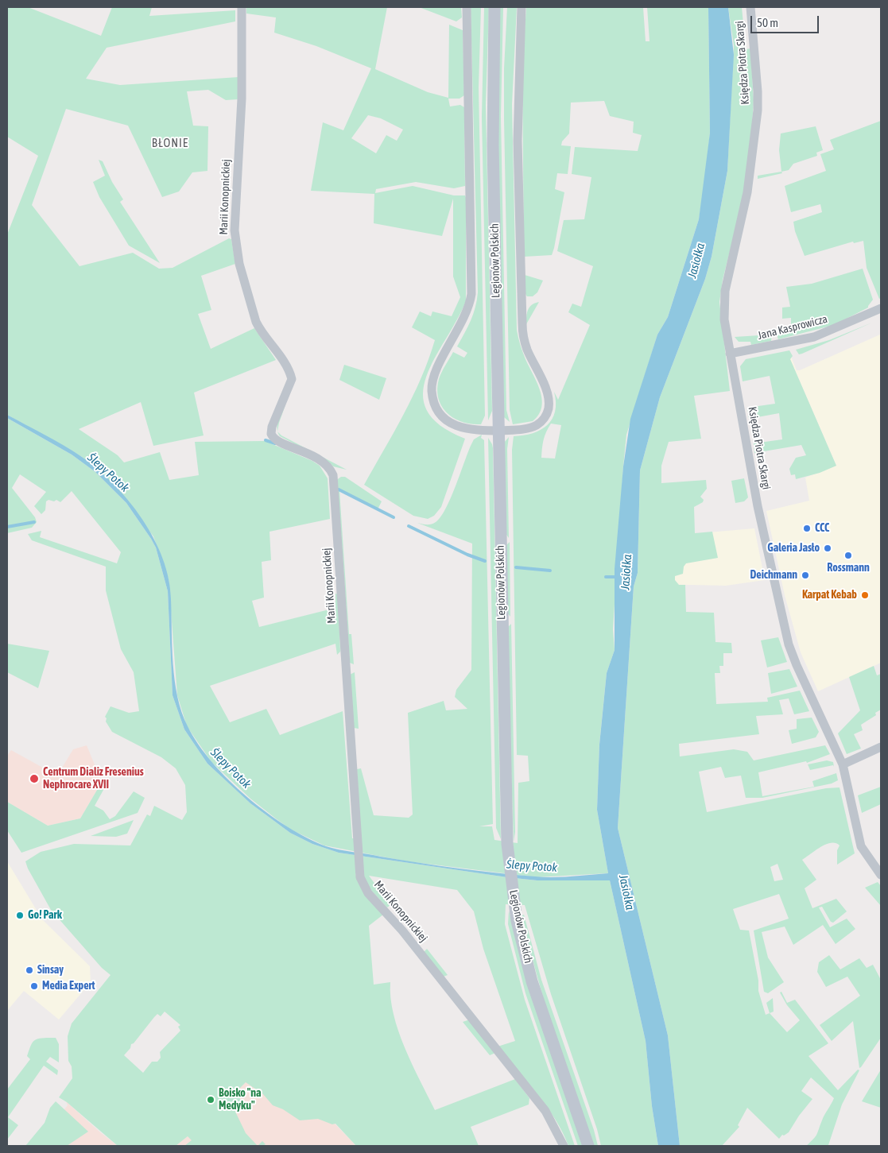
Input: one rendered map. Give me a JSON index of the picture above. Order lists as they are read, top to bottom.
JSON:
{
  "streets": {
    "main road": ["Legionów Polskich"],
    "street": ["Księdza Piotra Skargi", "Marii Konopnickiej", "Jana Kasprowicza"]
  },
  "crossings": [
    ["Księdza Piotra Skargi", "Jana Kasprowicza"]
  ],
  "districts": ["BŁONIE"],
  "water": ["Jasiołka", "Ślepy Potok"],
  "places": [
    "CCC",
    "Galeria Jasło",
    "Rossmann",
    "Deichmann",
    "Karpat Kebab",
    "Centrum Dializ Fresenius Nephrocare XVII",
    "Go! Park",
    "Sinsay",
    "Media Expert",
    "Boisko \"na Medyku\""
  ],
  "scale_bar": "50 m"
}
